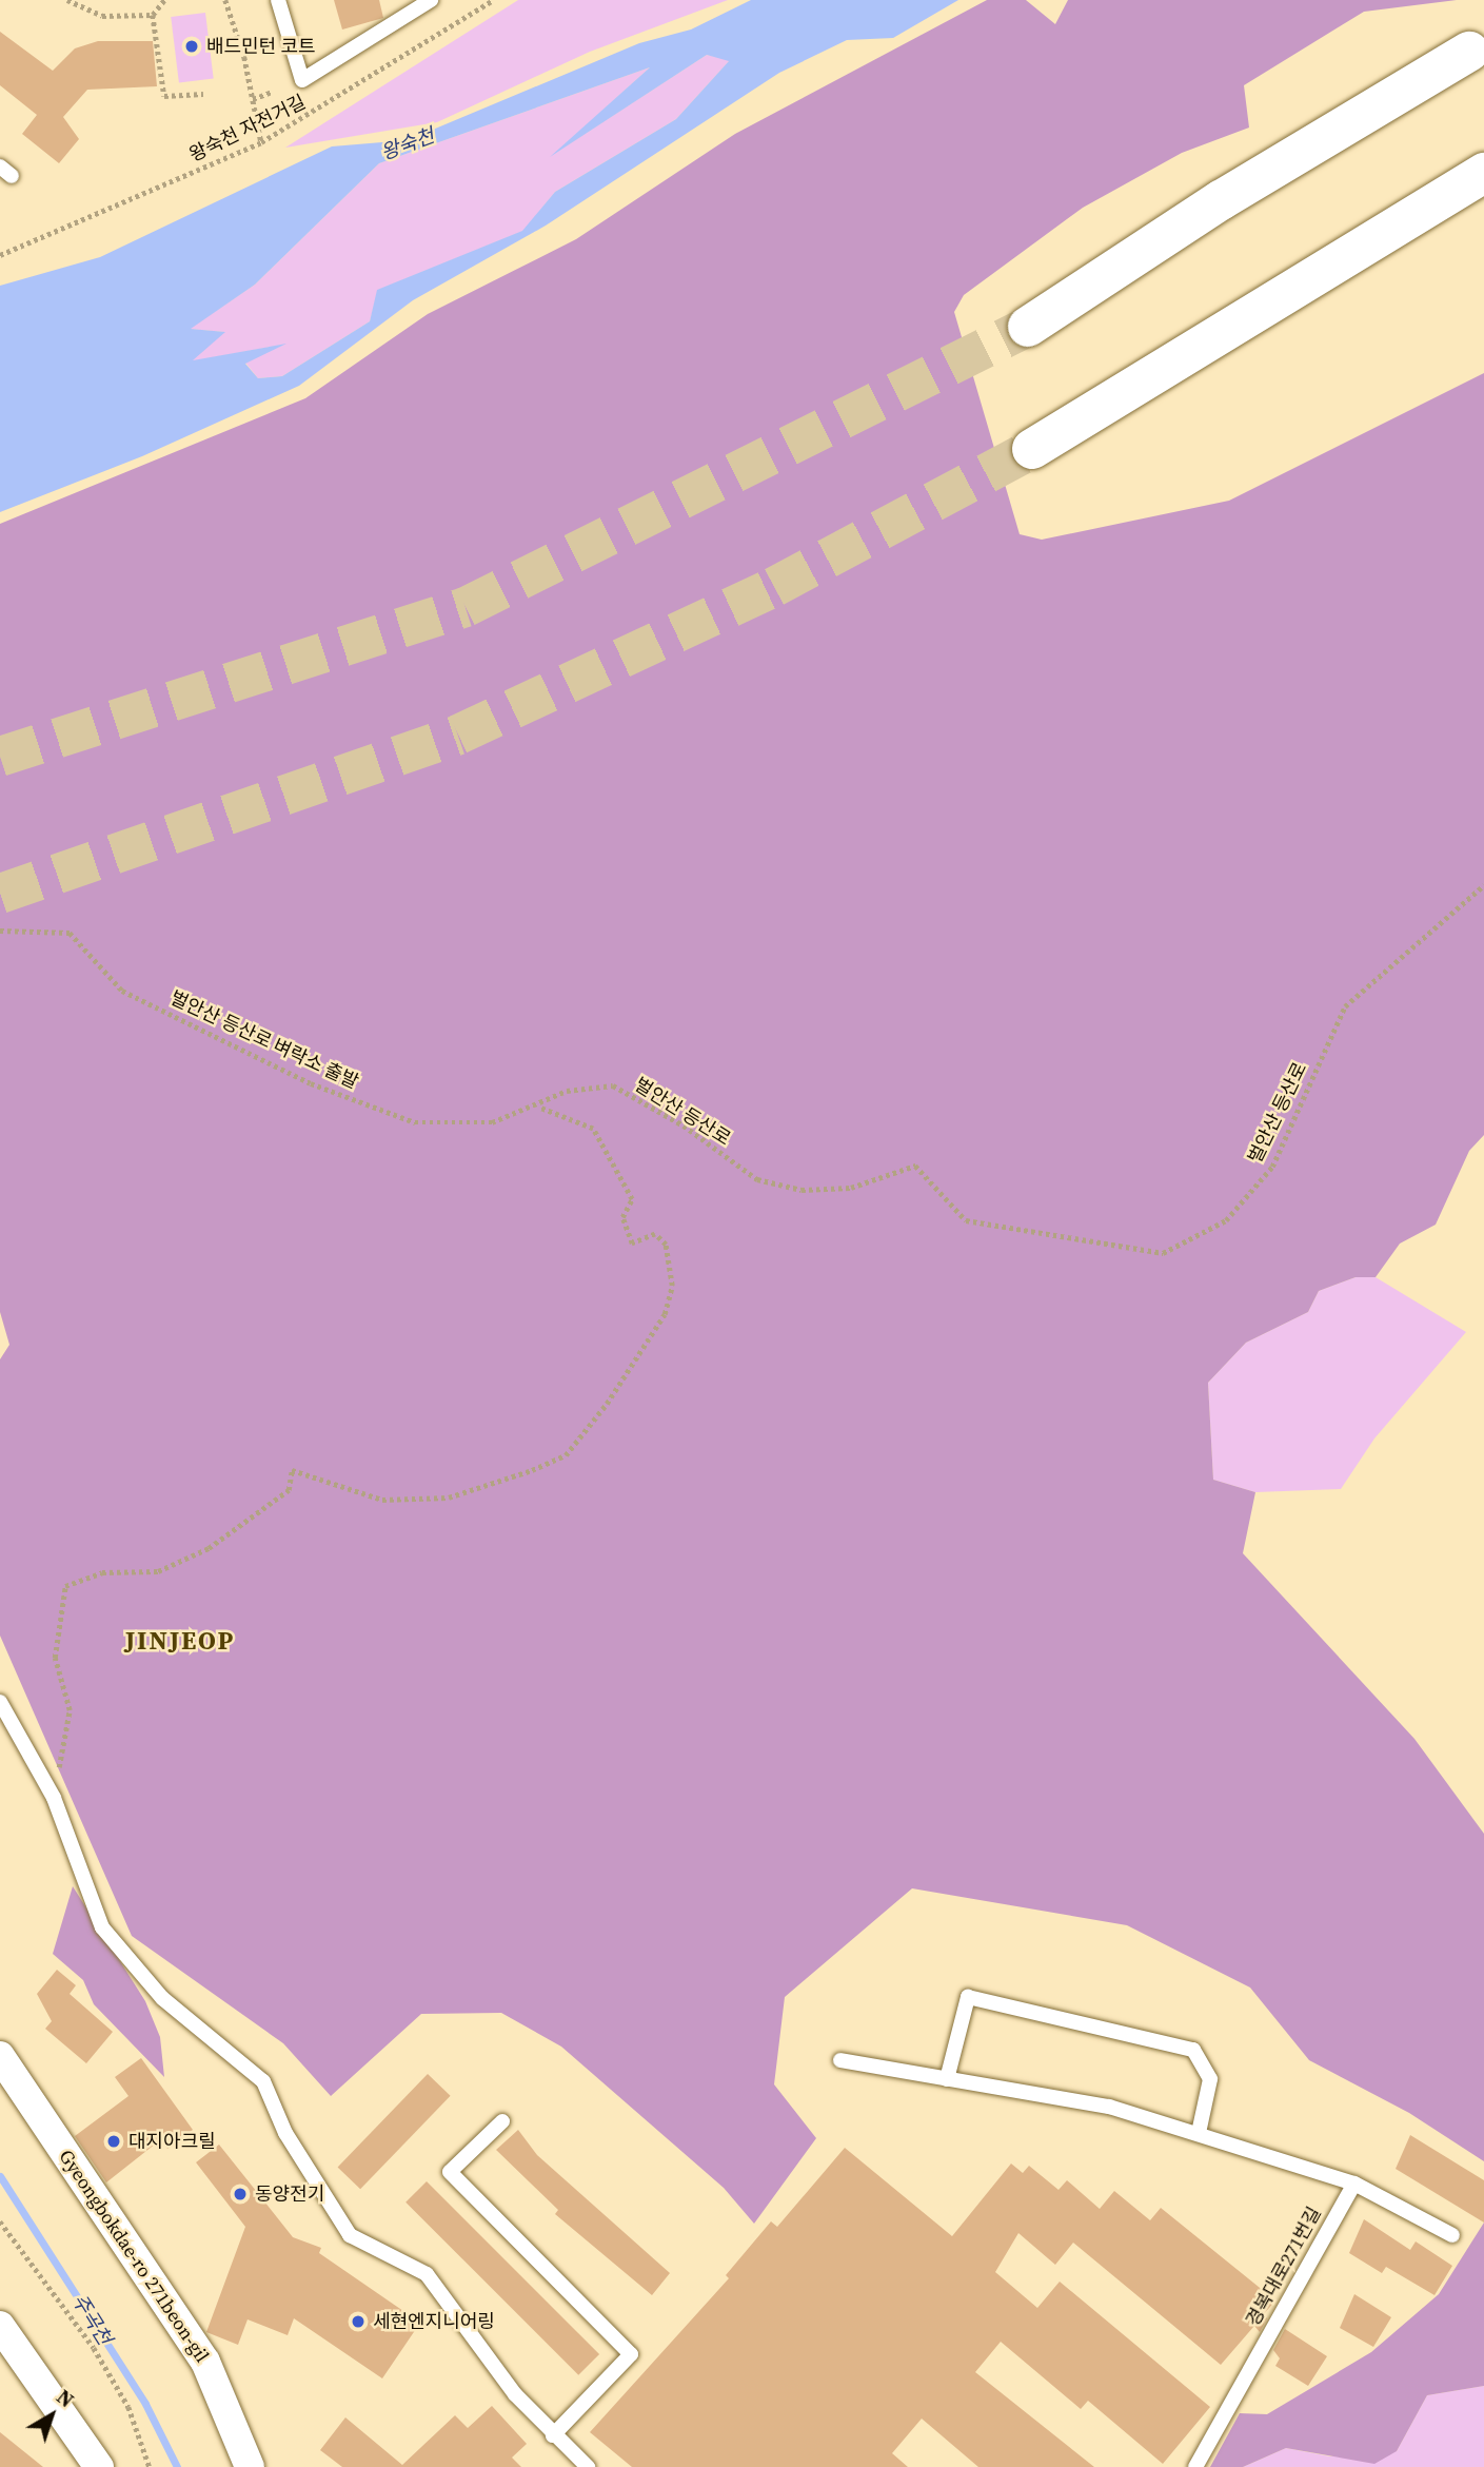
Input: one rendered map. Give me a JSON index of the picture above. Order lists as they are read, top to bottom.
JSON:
{
  "streets": {
    "street": ["Gyeongbokdae-ro 271beon-gil"],
    "lane": ["경복대로271번길"],
    "path": ["왕숙천 자전거길", "벌안산 등산로 벼락소 출발", "벌안산 등산로"]
  },
  "crossings": [
    ["벌안산 등산로 벼락소 출발", "벌안산 등산로"]
  ],
  "districts": ["JINJEOP"],
  "water": ["왕숙천", "주곡천"],
  "places": [
    "배드민턴 코트",
    "대지아크릴",
    "동양전기",
    "세현엔지니어링"
  ],
  "north": "top right"
}
